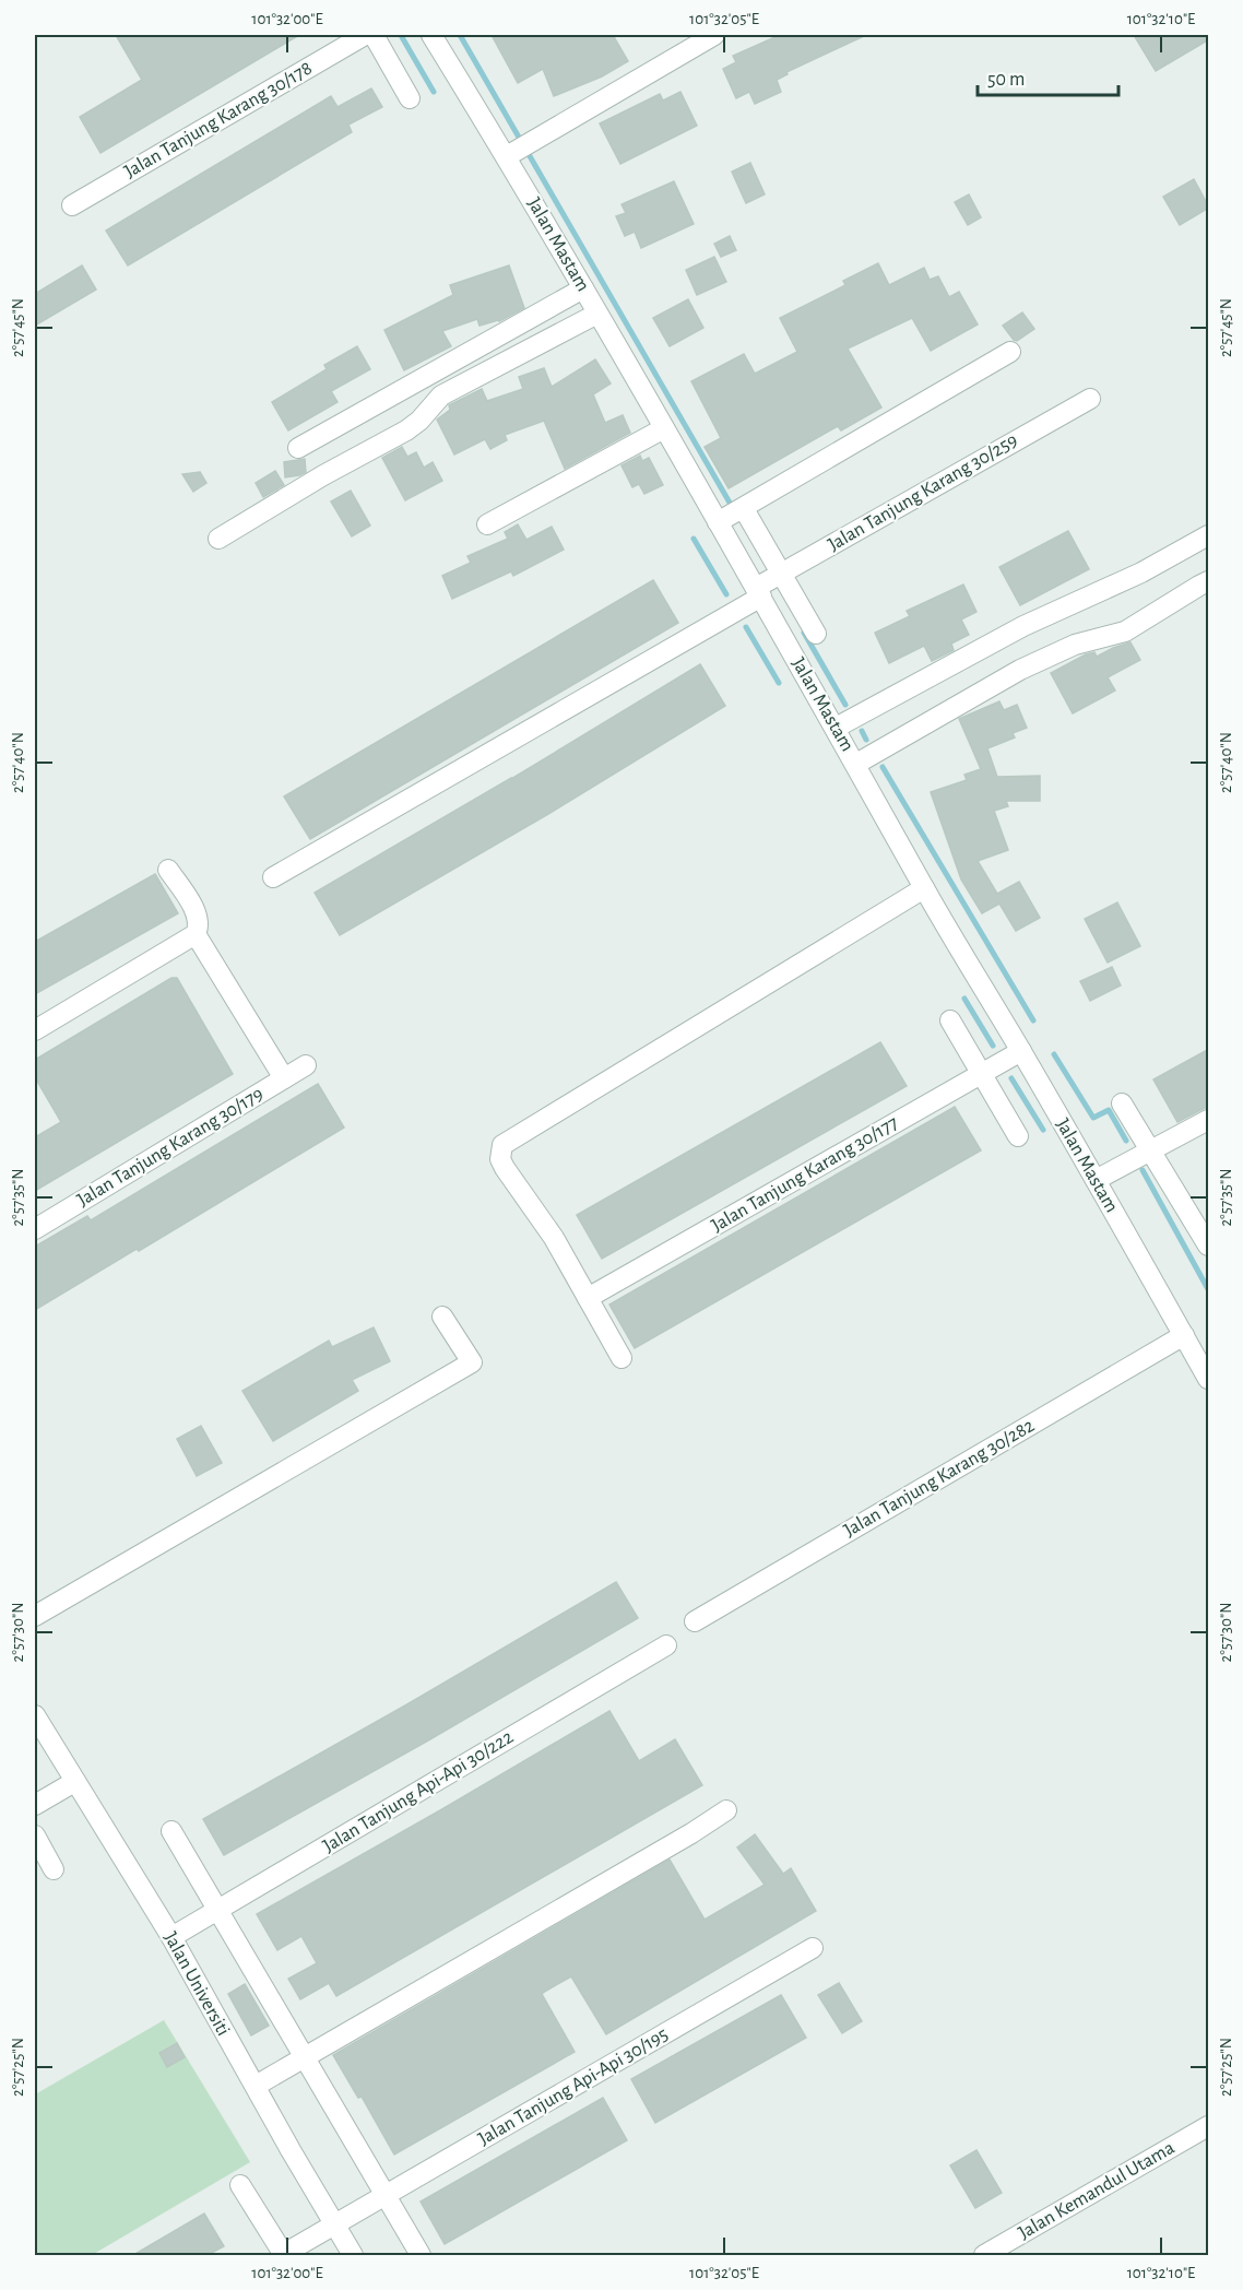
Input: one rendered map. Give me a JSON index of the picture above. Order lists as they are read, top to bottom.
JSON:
{
  "streets": {
    "street": [
      "Jalan Tanjung Karang 30/178",
      "Jalan Mastam",
      "Jalan Tanjung Karang 30/259",
      "Jalan Tanjung Karang 30/179",
      "Jalan Tanjung Karang 30/177",
      "Jalan Tanjung Karang 30/282",
      "Jalan Tanjung Api-Api 30/222",
      "Jalan Universiti",
      "Jalan Tanjung Api-Api 30/195",
      "Jalan Kemandul Utama"
    ]
  },
  "crossings": [
    ["Jalan Mastam", "Jalan Tanjung Karang 30/259"],
    ["Jalan Mastam", "Jalan Tanjung Karang 30/177"],
    ["Jalan Mastam", "Jalan Tanjung Karang 30/282"],
    ["Jalan Tanjung Api-Api 30/222", "Jalan Universiti"],
    ["Jalan Universiti", "Jalan Tanjung Api-Api 30/195"]
  ],
  "scale_bar": "50 m",
  "coordinates": [
    "101°32'00\"E",
    "101°32'05\"E",
    "101°32'10\"E",
    "2°57'45\"N",
    "2°57'40\"N",
    "2°57'35\"N",
    "2°57'30\"N",
    "2°57'25\"N"
  ]
}
